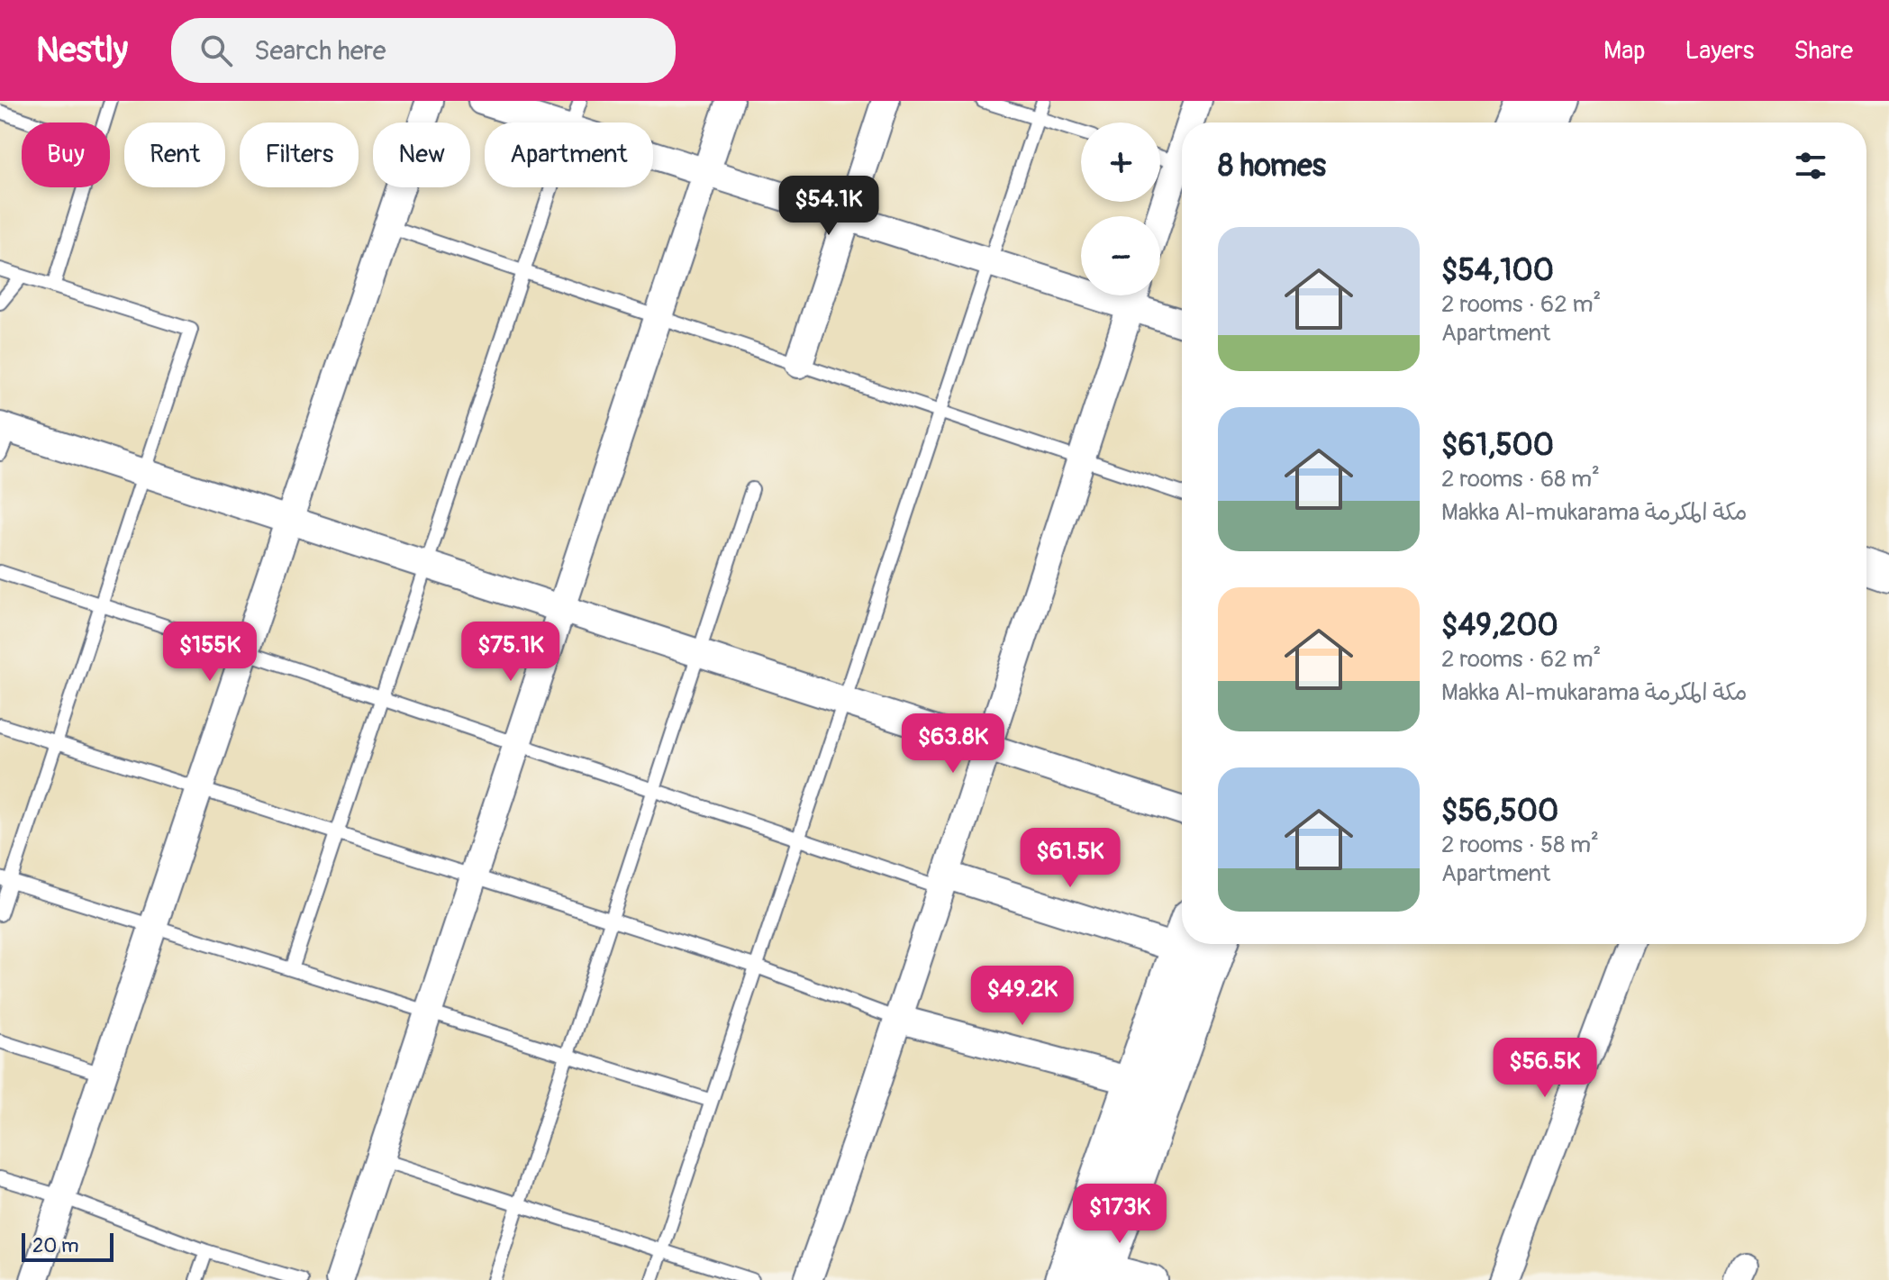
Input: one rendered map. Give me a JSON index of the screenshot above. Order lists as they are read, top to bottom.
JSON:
{
  "scale_bar": "20 m",
  "page": {
    "header": "Nestly",
    "search": "Search here",
    "nav": ["Map", "Layers", "Share"],
    "map_buttons": ["+", "−"],
    "chip": [
      "Buy",
      "Rent",
      "Filters",
      "New",
      "Apartment"
    ],
    "heading": "8 homes",
    "price": [
      "$54.1K",
      "$155K",
      "$75.1K",
      "$63.8K",
      "$61.5K",
      "$49.2K",
      "$56.5K",
      "$173K"
    ],
    "list": [
      {
        "name": "$54,100",
        "note": "2 rooms · 62 m² · Apartment"
      },
      {
        "name": "$61,500",
        "note": "2 rooms · 68 m² · Makka Al-mukarama مكة المكرمة"
      },
      {
        "name": "$49,200",
        "note": "2 rooms · 62 m² · Makka Al-mukarama مكة المكرمة"
      },
      {
        "name": "$56,500",
        "note": "2 rooms · 58 m² · Apartment"
      }
    ],
    "scale": "20 m"
  }
}
